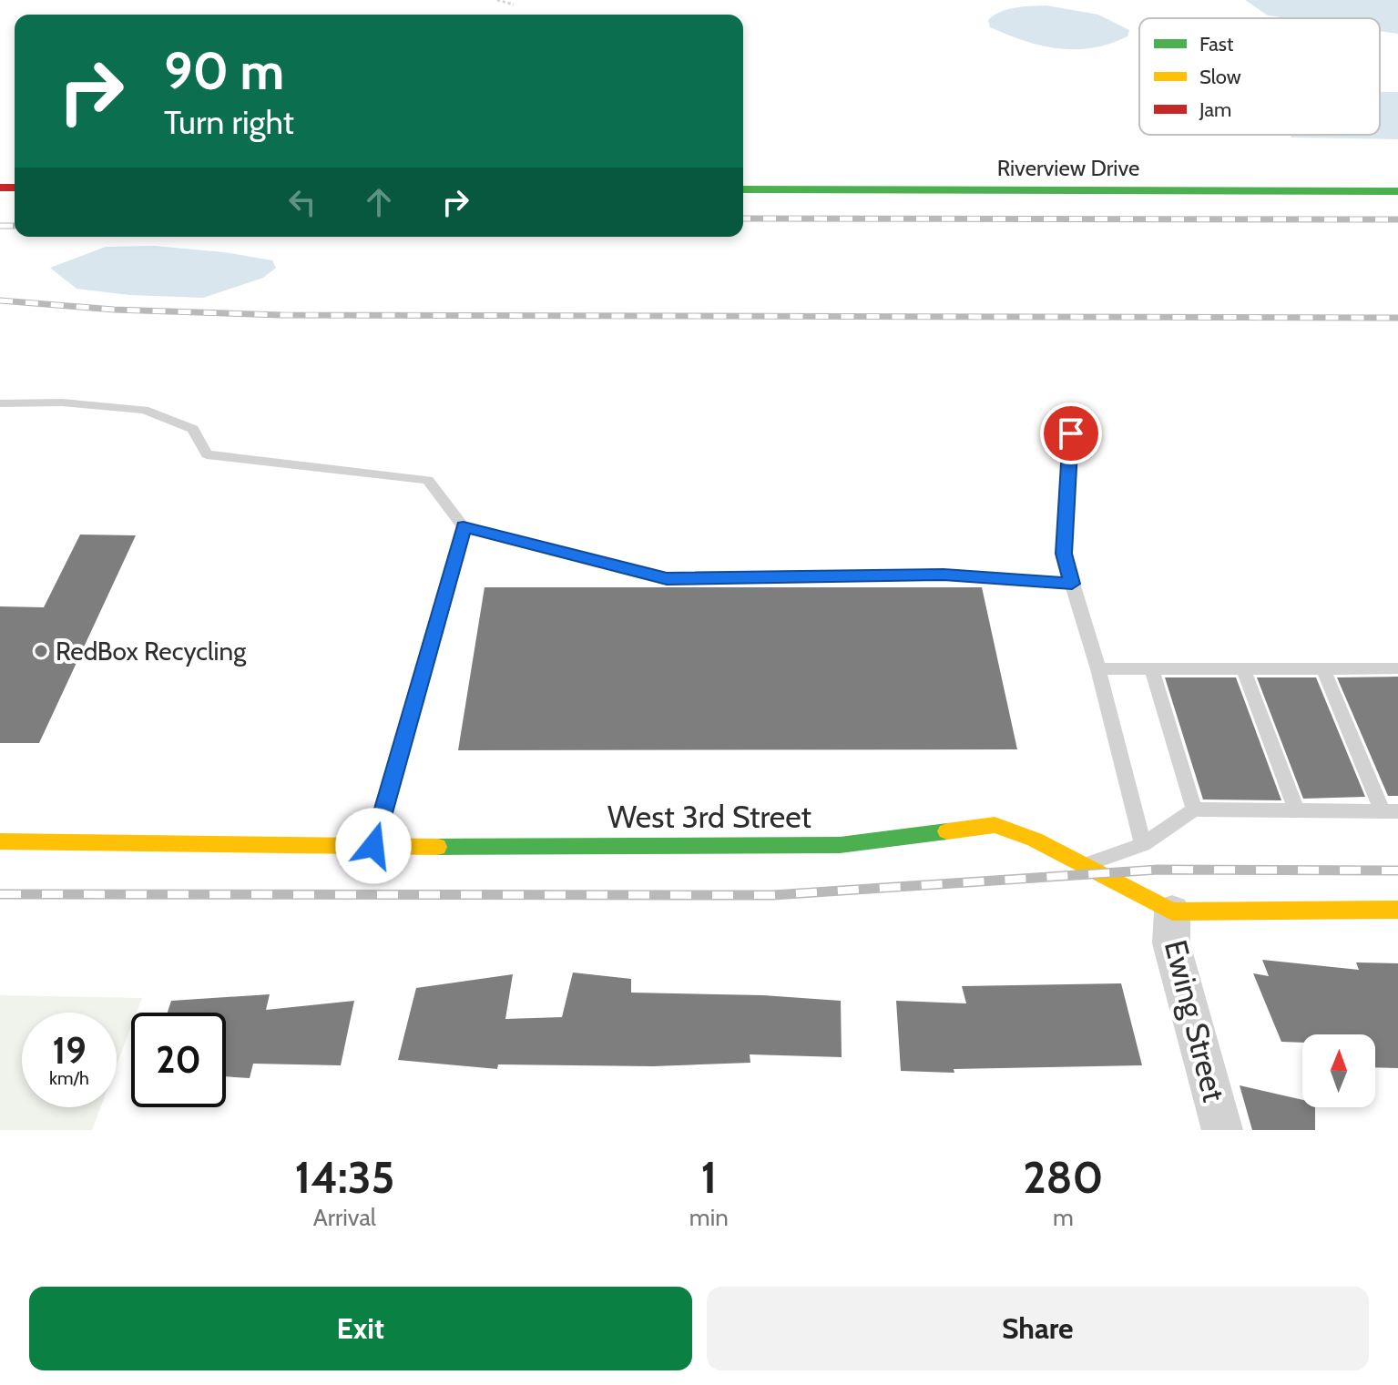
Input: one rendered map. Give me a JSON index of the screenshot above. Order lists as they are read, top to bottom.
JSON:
{
  "streets": {
    "street": ["Riverview Drive", "West 3rd Street", "Ewing Street"]
  },
  "crossings": [
    ["West 3rd Street", "Ewing Street"]
  ],
  "places": ["RedBox Recycling"],
  "legend": ["Fast", "Slow", "Jam"],
  "north": "top",
  "page": {
    "turn": ["90 m", "Turn right"],
    "speed": "19 km/h",
    "limit": "20",
    "eta": [
      "14:35",
      "Arrival",
      "1",
      "min",
      "280",
      "m"
    ],
    "buttons": ["Exit", "Share"]
  }
}
